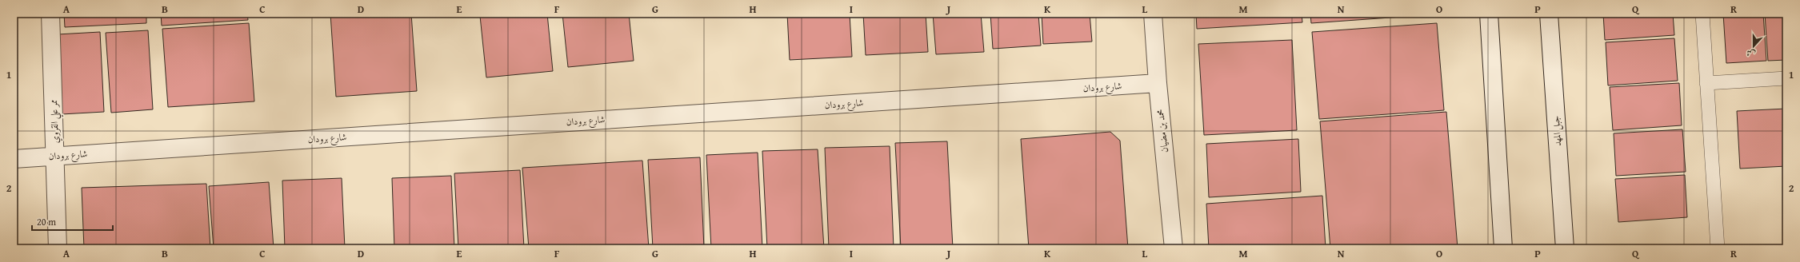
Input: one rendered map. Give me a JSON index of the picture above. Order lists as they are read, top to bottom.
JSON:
{
  "streets": {
    "street": [
      "شارع برودان",
      "ممر علي القروي",
      "محمد بن مضيان",
      "جبل المهد"
    ]
  },
  "crossings": [
    ["شارع برودان", "ممر علي القروي"],
    ["شارع برودان", "محمد بن مضيان"]
  ],
  "scale_bar": "20 m",
  "north": "bottom",
  "grid": {
    "columns": [
      "A",
      "B",
      "C",
      "D",
      "E",
      "F",
      "G",
      "H",
      "I",
      "J",
      "K",
      "L",
      "M",
      "N",
      "O",
      "P",
      "Q",
      "R"
    ],
    "rows": ["1", "2"]
  }
}
